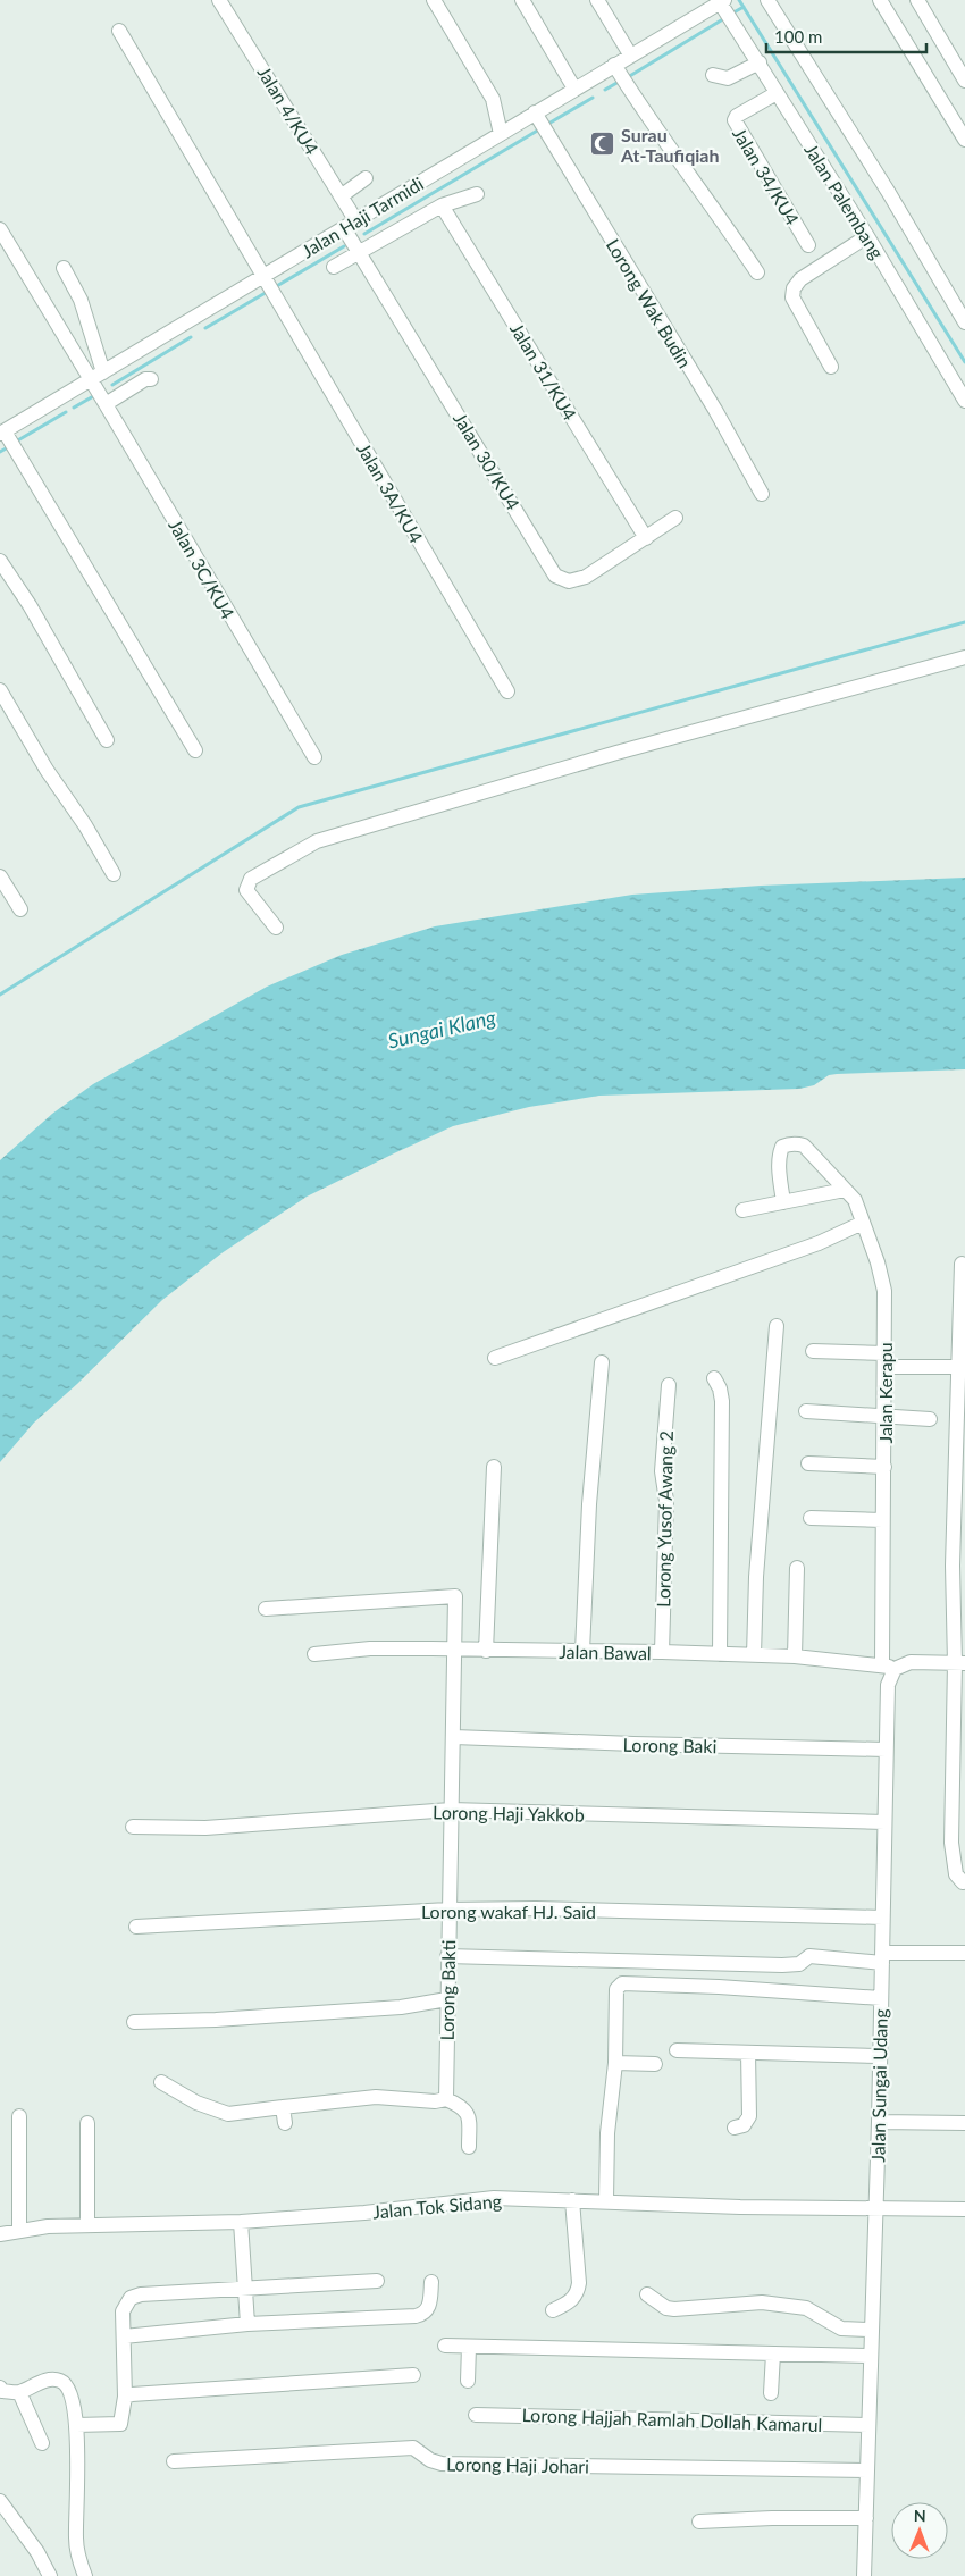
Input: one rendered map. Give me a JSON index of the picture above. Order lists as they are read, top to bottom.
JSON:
{
  "streets": {
    "street": [
      "Jalan 4/KU4",
      "Jalan 34/KU4",
      "Jalan Palembang",
      "Jalan Haji Tarmidi",
      "Lorong Wak Budin",
      "Jalan 31/KU4",
      "Jalan 30/KU4",
      "Jalan 3A/KU4",
      "Jalan 3C/KU4",
      "Jalan Kerapu",
      "Lorong Yusof Awang 2",
      "Jalan Bawal",
      "Lorong Baki",
      "Lorong Haji Yakkob",
      "Lorong wakaf HJ. Said",
      "Lorong Bakti",
      "Jalan Sungai Udang",
      "Jalan Tok Sidang",
      "Lorong Hajjah Ramlah Dollah Kamarul",
      "Lorong Haji Johari"
    ]
  },
  "crossings": [
    ["Jalan 4/KU4", "Jalan Haji Tarmidi"],
    ["Jalan 4/KU4", "Jalan 30/KU4"],
    ["Jalan 34/KU4", "Jalan Palembang"],
    ["Jalan Palembang", "Jalan Haji Tarmidi"],
    ["Jalan Haji Tarmidi", "Lorong Wak Budin"],
    ["Jalan Haji Tarmidi", "Jalan 30/KU4"],
    ["Jalan Haji Tarmidi", "Jalan 3A/KU4"],
    ["Jalan Haji Tarmidi", "Jalan 3C/KU4"],
    ["Jalan 31/KU4", "Jalan 30/KU4"],
    ["Jalan Kerapu", "Jalan Bawal"],
    ["Jalan Kerapu", "Jalan Sungai Udang"],
    ["Lorong Yusof Awang 2", "Jalan Bawal"],
    ["Jalan Bawal", "Lorong Bakti"],
    ["Jalan Bawal", "Jalan Sungai Udang"],
    ["Lorong Baki", "Lorong Bakti"],
    ["Lorong Baki", "Jalan Sungai Udang"],
    ["Lorong Haji Yakkob", "Lorong Bakti"],
    ["Lorong Haji Yakkob", "Jalan Sungai Udang"],
    ["Lorong wakaf HJ. Said", "Lorong Bakti"],
    ["Lorong wakaf HJ. Said", "Jalan Sungai Udang"],
    ["Jalan Sungai Udang", "Jalan Tok Sidang"],
    ["Jalan Sungai Udang", "Lorong Hajjah Ramlah Dollah Kamarul"],
    ["Jalan Sungai Udang", "Lorong Haji Johari"]
  ],
  "water": ["Sungai Klang"],
  "places": {
    "mosque": ["Surau At-Taufiqiah"]
  },
  "scale_bar": "100 m",
  "north": "top"
}
